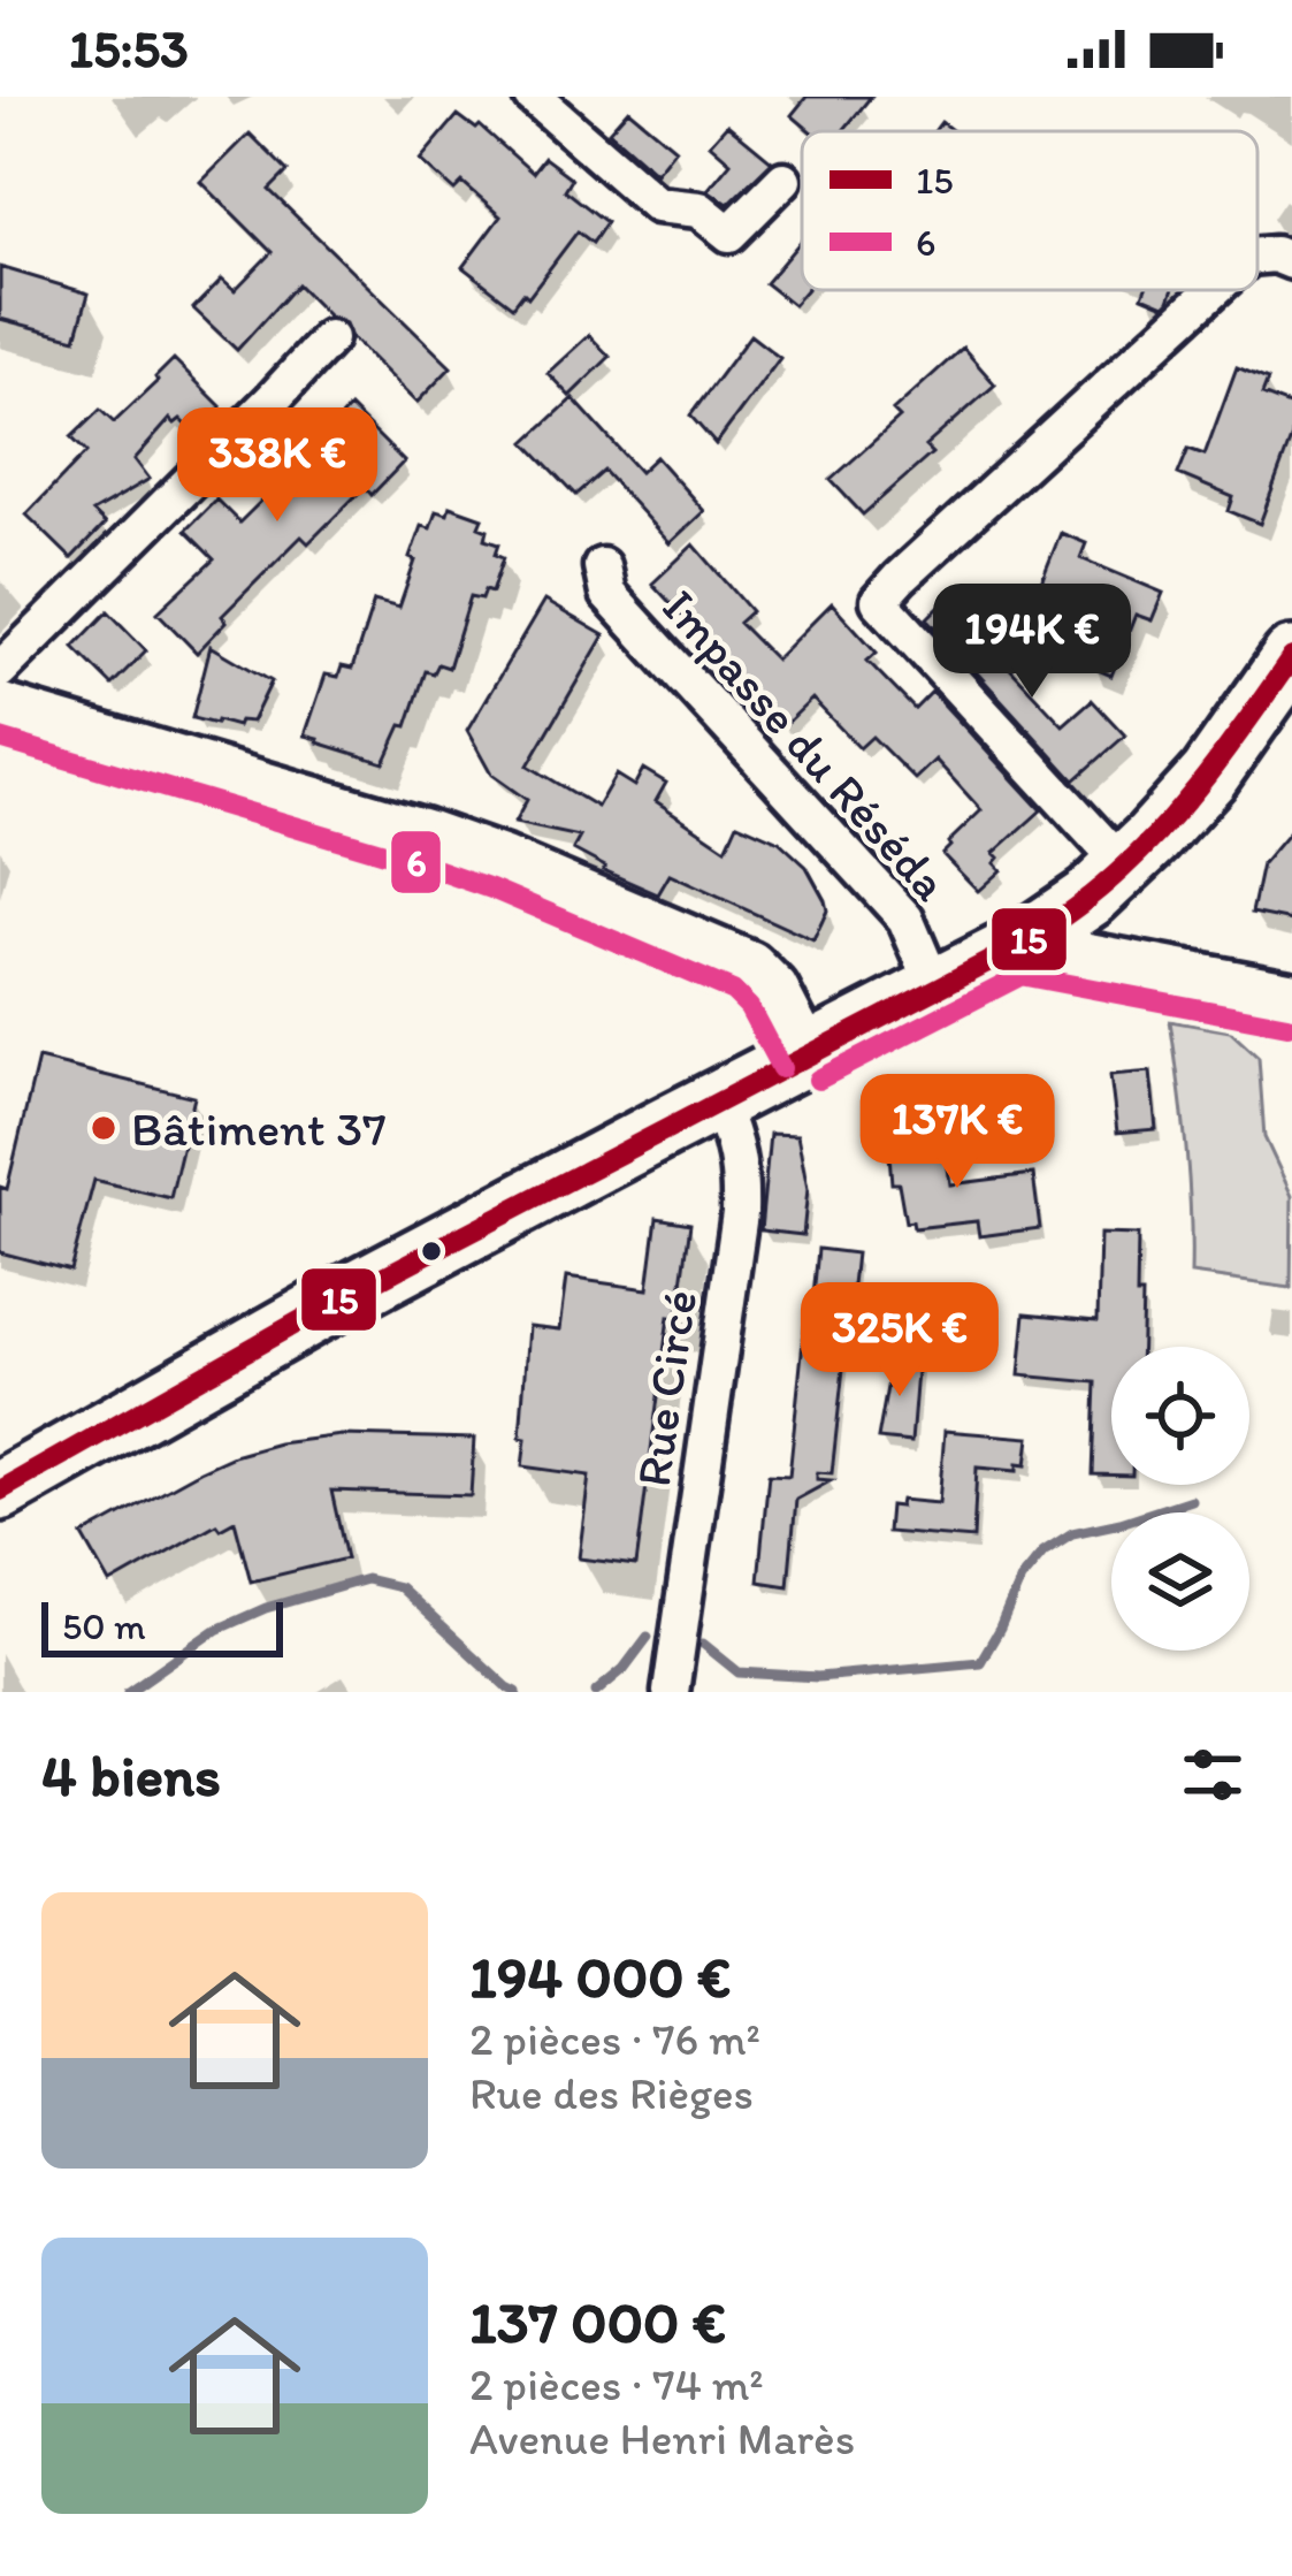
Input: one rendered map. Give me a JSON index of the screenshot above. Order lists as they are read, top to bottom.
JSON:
{
  "streets": {
    "street": ["Impasse du Réséda", "Rue Circé"]
  },
  "places": ["Bâtiment 37"],
  "lines": ["transit line 15", "transit line 6"],
  "legend": ["15", "6"],
  "scale_bar": "50 m",
  "page": {
    "status": "15:53",
    "price": [
      "338K €",
      "194K €",
      "137K €",
      "325K €"
    ],
    "scale": "50 m",
    "heading": "4 biens",
    "list": [
      {
        "name": "194 000 €",
        "note": "2 pièces · 76 m² · Rue des Rièges"
      },
      {
        "name": "137 000 €",
        "note": "2 pièces · 74 m² · Avenue Henri Marès"
      }
    ]
  }
}
